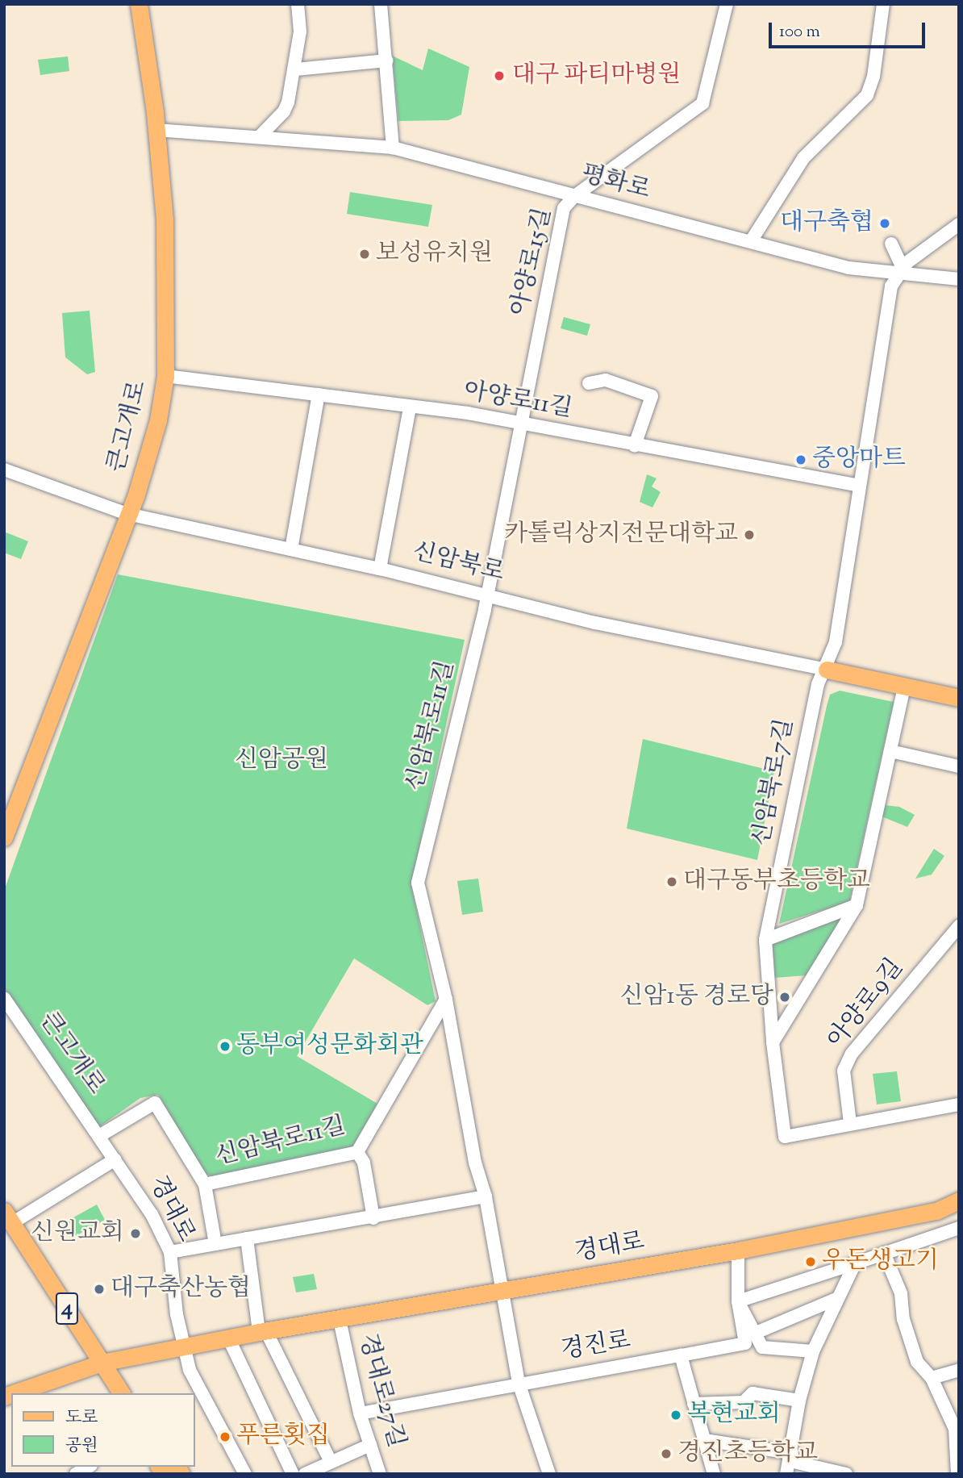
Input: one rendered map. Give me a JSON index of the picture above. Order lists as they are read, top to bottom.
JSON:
{
  "streets": {
    "main road": [
      "큰고개로",
      "신암북로",
      "경대로",
      "4"
    ],
    "street": [
      "평화로",
      "아양로15길",
      "아양로11길",
      "신암북로11길",
      "신암북로7길",
      "아양로9길",
      "경진로",
      "경대로27길"
    ]
  },
  "crossings": [
    ["평화로", "아양로15길"],
    ["평화로", "큰고개로"],
    ["아양로15길", "아양로11길"],
    ["아양로15길", "신암북로"],
    ["아양로15길", "신암북로11길"],
    ["아양로11길", "큰고개로"],
    ["큰고개로", "신암북로"],
    ["큰고개로", "신암북로11길"],
    ["큰고개로", "경대로"],
    ["신암북로", "신암북로11길"],
    ["신암북로", "신암북로7길"],
    ["신암북로11길", "경대로"],
    ["신암북로7길", "아양로9길"],
    ["경대로", "4"],
    ["경대로", "경대로27길"],
    ["경진로", "경대로27길"]
  ],
  "parks": ["신암공원"],
  "places": [
    "대구 파티마병원",
    "대구축협",
    "보성유치원",
    "중앙마트",
    "카톨릭상지전문대학교",
    "대구동부초등학교",
    "신암1동 경로당",
    "동부여성문화회관",
    "신원교회",
    "우돈생고기",
    "대구축산농협",
    "복현교회",
    "푸른횟집",
    "경진초등학교"
  ],
  "legend": ["도로", "공원"],
  "scale_bar": "100 m"
}
